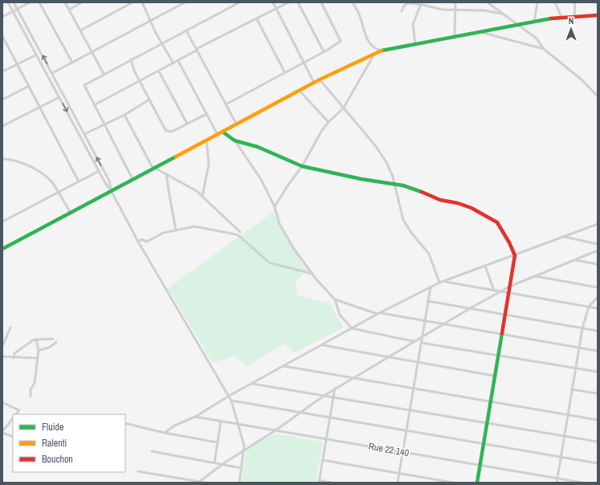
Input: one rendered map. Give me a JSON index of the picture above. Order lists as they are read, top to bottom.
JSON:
{
  "streets": {
    "street": ["Rue 22.140"]
  },
  "legend": ["Fluide", "Ralenti", "Bouchon"],
  "north": "top"
}
